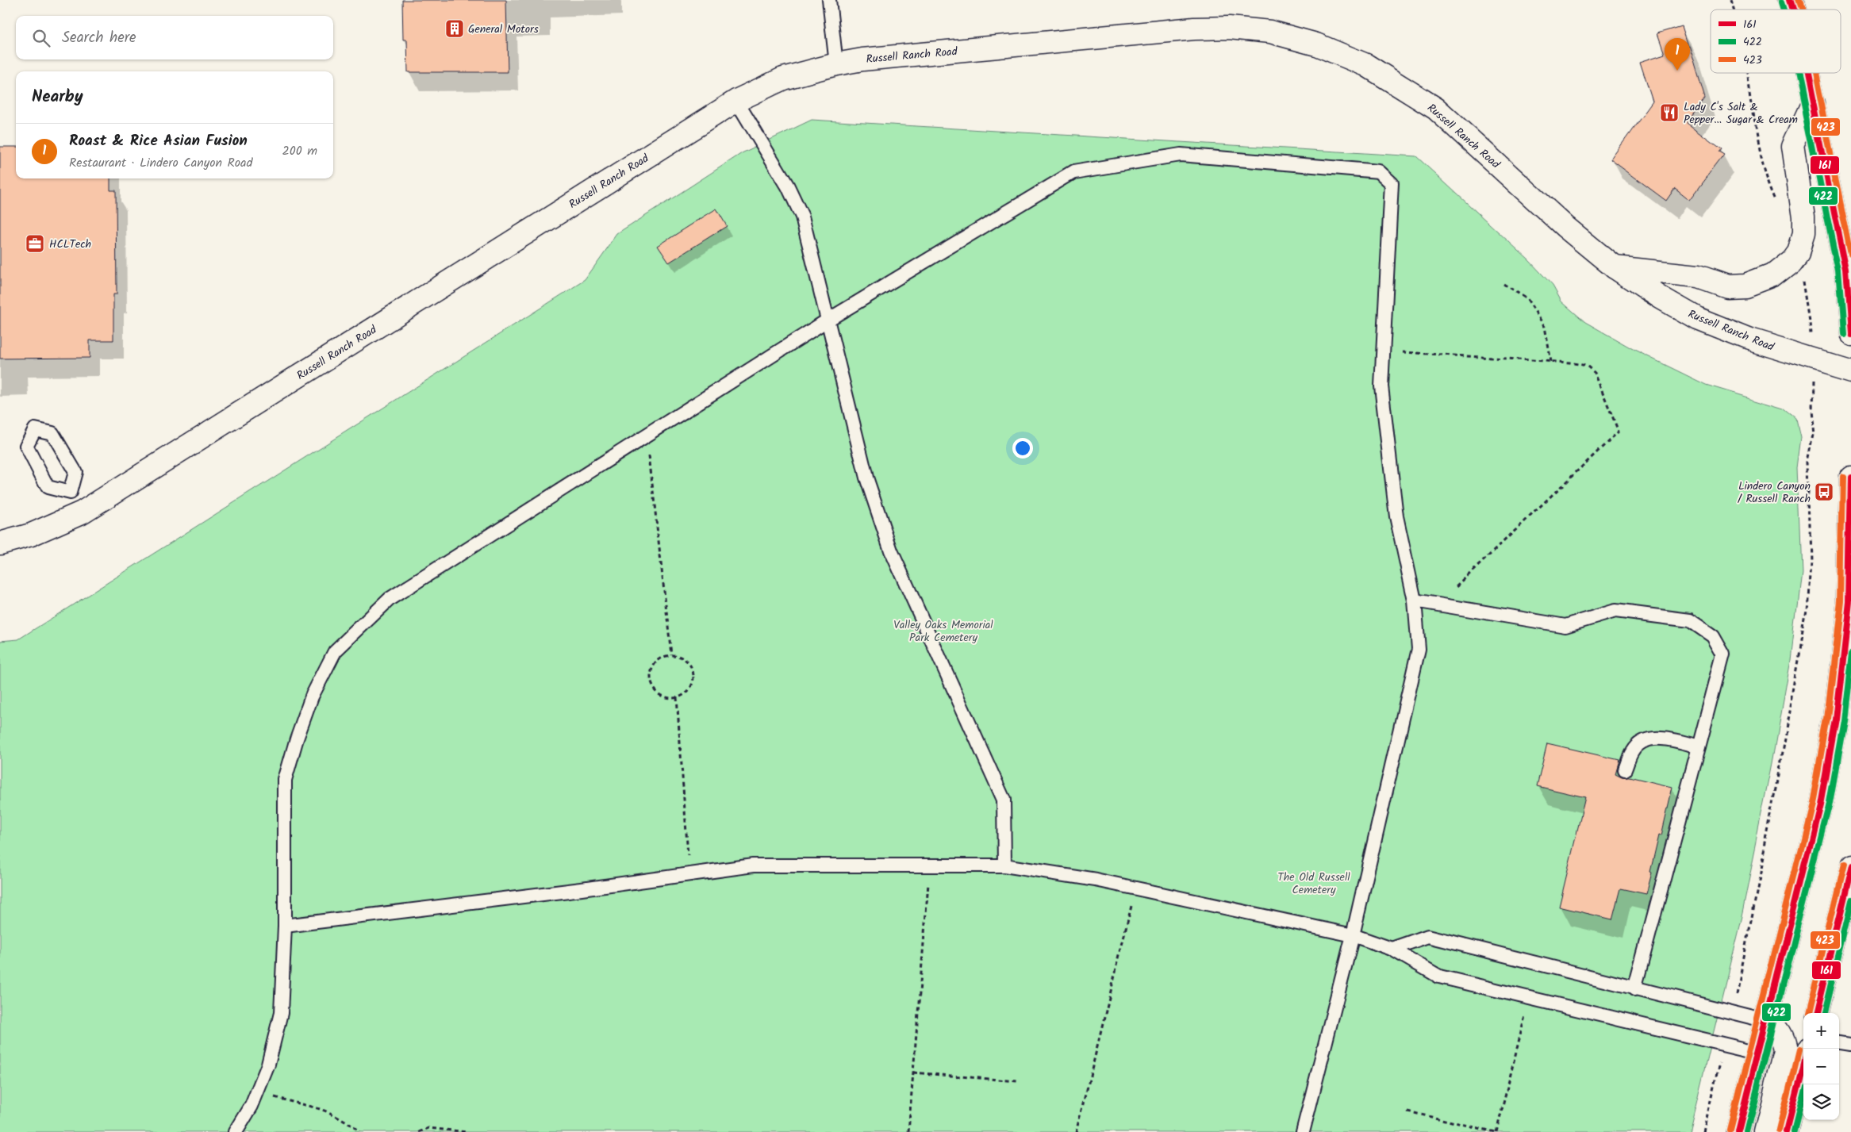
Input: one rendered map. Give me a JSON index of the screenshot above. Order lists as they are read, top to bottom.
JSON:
{
  "streets": {
    "street": ["Russell Ranch Road"]
  },
  "parks": ["Valley Oaks Memorial Park Cemetery", "The Old Russell Cemetery"],
  "places": {
    "building": ["General Motors"],
    "restaurant": ["Lady C's Salt & Pepper... Sugar & Cream"],
    "office": ["HCLTech"],
    "bus stop": ["Lindero Canyon / Russell Ranch"]
  },
  "lines": ["transit line 161", "transit line 423", "transit line 422"],
  "legend": ["161", "422", "423"],
  "page": {
    "search": "Search here",
    "pins": "1",
    "heading": "Nearby",
    "list": [
      {
        "mark": "1",
        "name": "Roast & Rice Asian Fusion",
        "note": "Restaurant · Lindero Canyon Road",
        "value": "200 m"
      }
    ],
    "map_buttons": ["+", "−"]
  }
}
